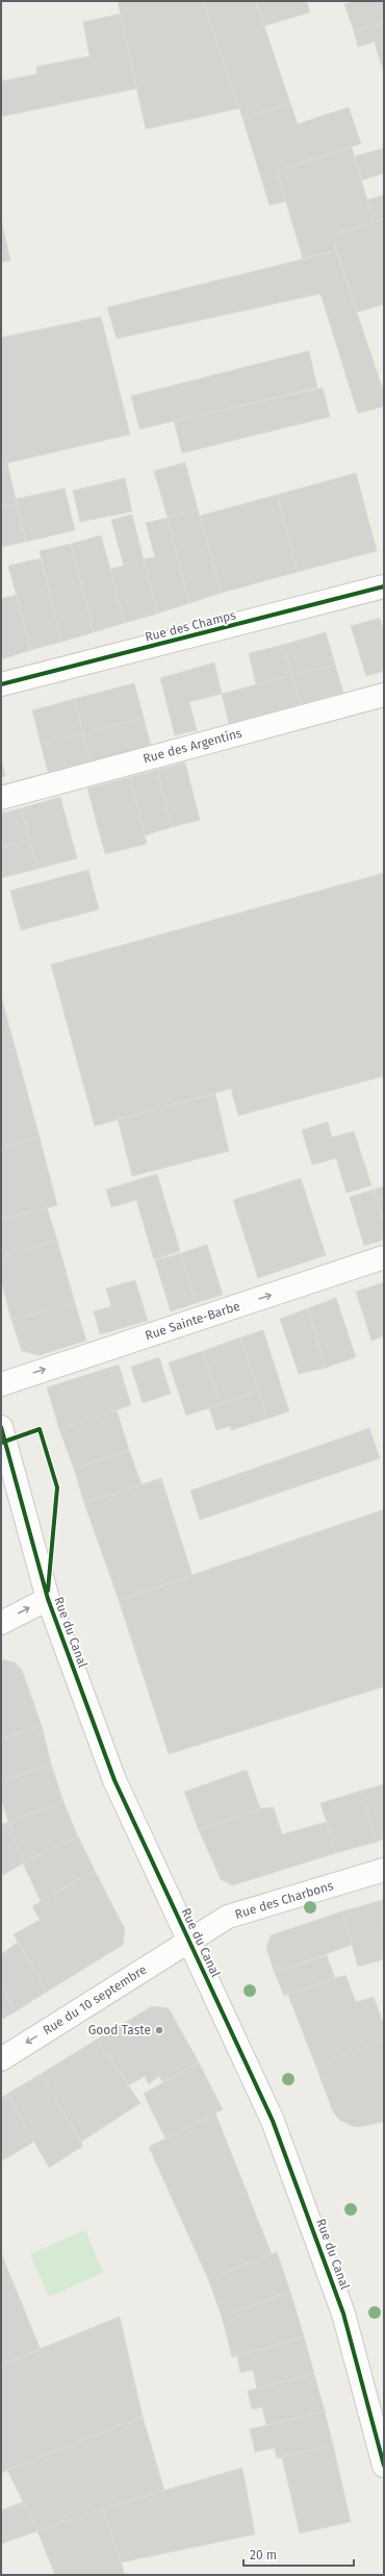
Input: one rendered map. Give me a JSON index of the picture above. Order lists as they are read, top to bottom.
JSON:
{
  "streets": {
    "street": [
      "Rue des Champs",
      "Rue des Argentins",
      "Rue Sainte-Barbe",
      "Rue du Canal",
      "Rue des Charbons",
      "Rue du 10 septembre"
    ]
  },
  "crossings": [
    ["Rue du Canal", "Rue des Charbons"],
    ["Rue du Canal", "Rue du 10 septembre"],
    ["Rue des Charbons", "Rue du 10 septembre"]
  ],
  "one_way": ["Rue Sainte-Barbe", "Rue du 10 septembre"],
  "places": ["Good Taste"],
  "scale_bar": "20 m"
}
